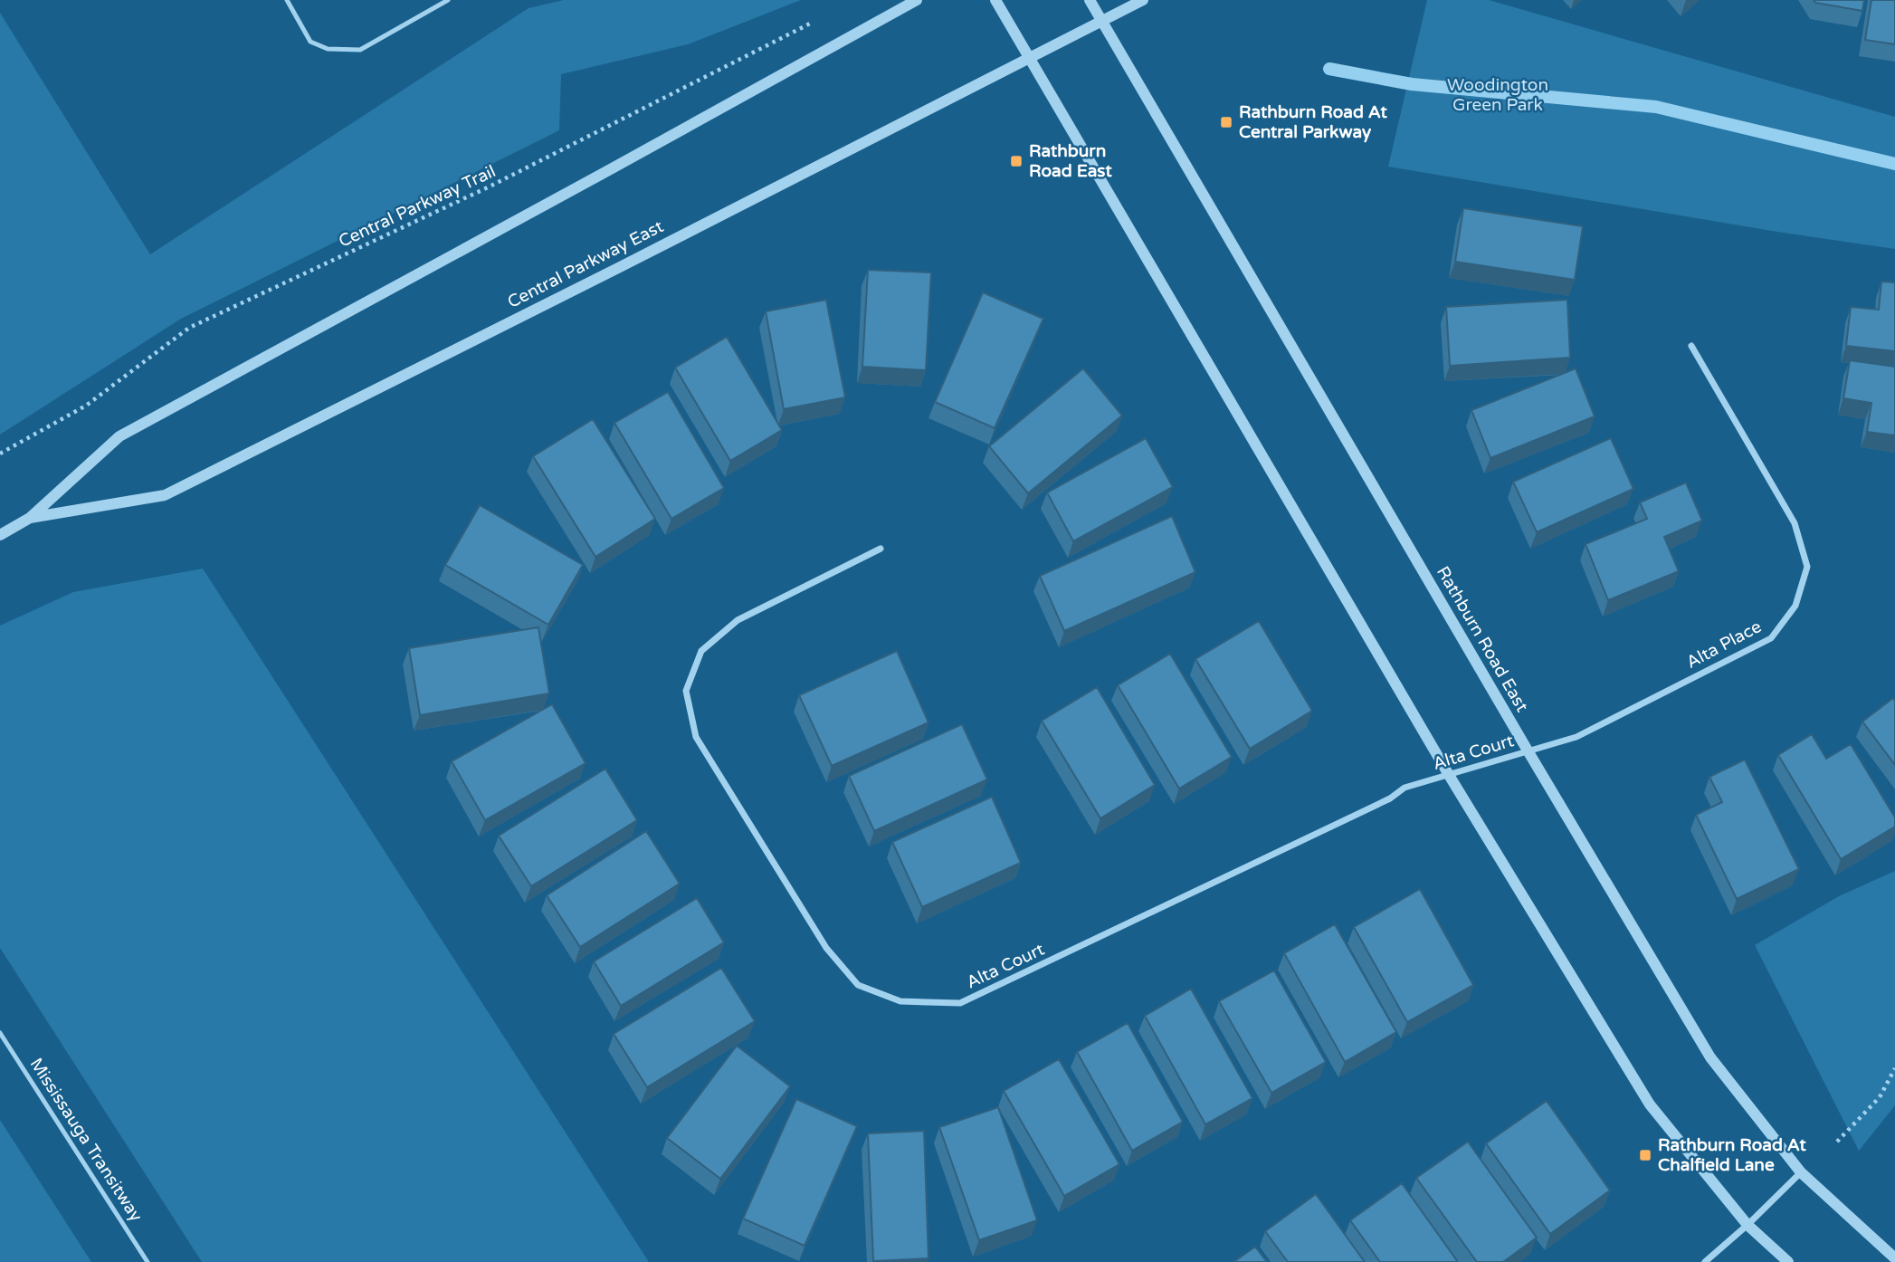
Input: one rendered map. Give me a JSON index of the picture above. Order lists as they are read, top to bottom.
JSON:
{
  "streets": {
    "street": [
      "Central Parkway East",
      "Rathburn Road East",
      "Alta Place",
      "Alta Court"
    ],
    "lane": ["Mississauga Transitway"],
    "path": ["Central Parkway Trail"]
  },
  "crossings": [
    ["Central Parkway East", "Rathburn Road East"],
    ["Rathburn Road East", "Alta Place"],
    ["Rathburn Road East", "Alta Court"],
    ["Alta Place", "Alta Court"]
  ],
  "parks": ["Woodington Green Park"],
  "places": {
    "transit": ["Rathburn Road At Central Parkway", "Rathburn Road East", "Rathburn Road At Chalfield Lane"]
  }
}
